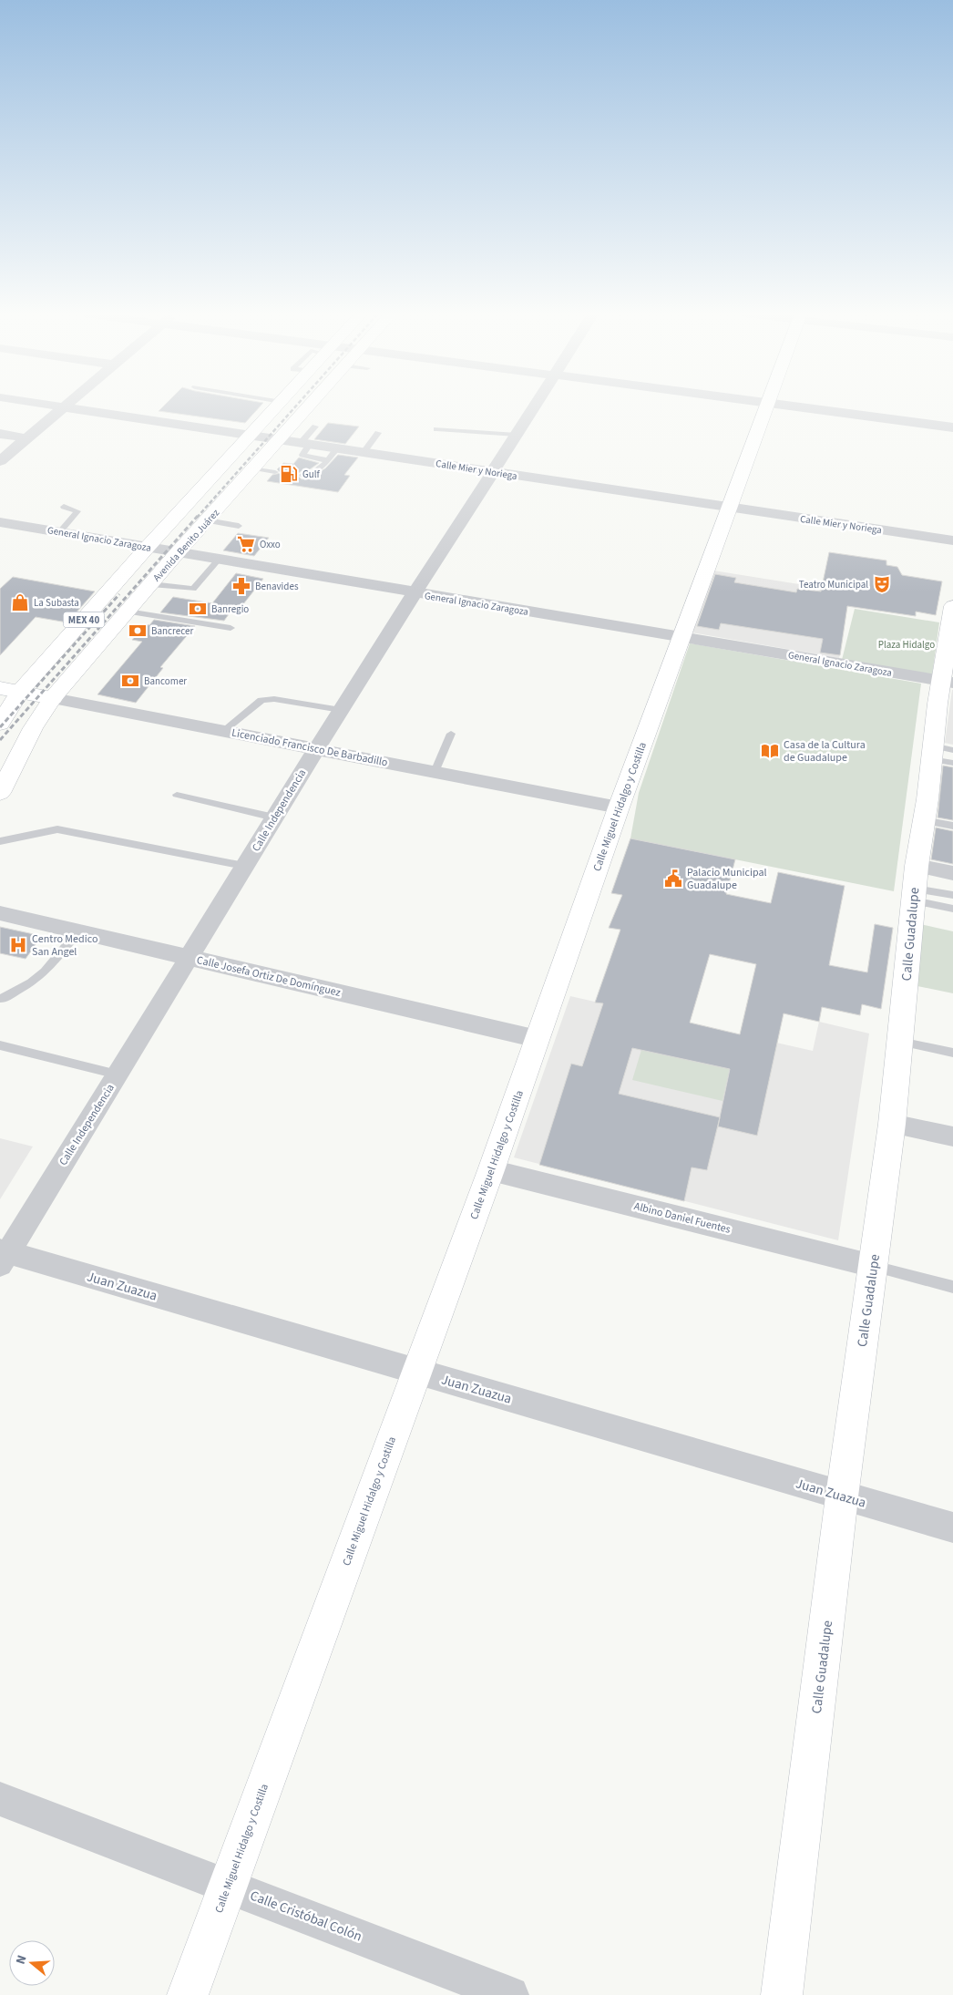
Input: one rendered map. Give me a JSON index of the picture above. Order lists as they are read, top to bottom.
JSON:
{
  "streets": {
    "street": [
      "Calle Mier y Noriega",
      "General Ignacio Zaragoza",
      "Avenida Benito Juárez",
      "MEX 40",
      "Licenciado Francisco De Barbadillo",
      "Calle Miguel Hidalgo y Costilla",
      "Calle Independencia",
      "Calle Guadalupe",
      "Calle Josefa Ortiz De Domínguez",
      "Albino Daniel Fuentes",
      "Juan Zuazua",
      "Calle Cristóbal Colón"
    ]
  },
  "crossings": [
    ["Calle Mier y Noriega", "Avenida Benito Juárez"],
    ["Calle Mier y Noriega", "MEX 40"],
    ["Calle Mier y Noriega", "Calle Miguel Hidalgo y Costilla"],
    ["Calle Mier y Noriega", "Calle Independencia"],
    ["General Ignacio Zaragoza", "Avenida Benito Juárez"],
    ["General Ignacio Zaragoza", "MEX 40"],
    ["General Ignacio Zaragoza", "Calle Miguel Hidalgo y Costilla"],
    ["General Ignacio Zaragoza", "Calle Independencia"],
    ["General Ignacio Zaragoza", "Calle Guadalupe"],
    ["Avenida Benito Juárez", "Licenciado Francisco De Barbadillo"],
    ["MEX 40", "Licenciado Francisco De Barbadillo"],
    ["Licenciado Francisco De Barbadillo", "Calle Miguel Hidalgo y Costilla"],
    ["Licenciado Francisco De Barbadillo", "Calle Independencia"],
    ["Calle Miguel Hidalgo y Costilla", "Calle Josefa Ortiz De Domínguez"],
    ["Calle Miguel Hidalgo y Costilla", "Albino Daniel Fuentes"],
    ["Calle Miguel Hidalgo y Costilla", "Juan Zuazua"],
    ["Calle Miguel Hidalgo y Costilla", "Calle Cristóbal Colón"],
    ["Calle Independencia", "Calle Josefa Ortiz De Domínguez"],
    ["Calle Independencia", "Juan Zuazua"],
    ["Calle Guadalupe", "Albino Daniel Fuentes"],
    ["Calle Guadalupe", "Juan Zuazua"]
  ],
  "parks": ["Plaza Hidalgo"],
  "places": {
    "fuel station": ["Gulf"],
    "supermarket": ["Oxxo"],
    "theatre": ["Teatro Municipal"],
    "pharmacy": ["Benavides"],
    "shop": ["La Subasta"],
    "bank": ["Banregio", "Bancrecer", "Bancomer"],
    "library": ["Casa de la Cultura de Guadalupe"],
    "public building": ["Palacio Municipal Guadalupe"],
    "hospital": ["Centro Medico San Angel"]
  },
  "north": "left"
}
